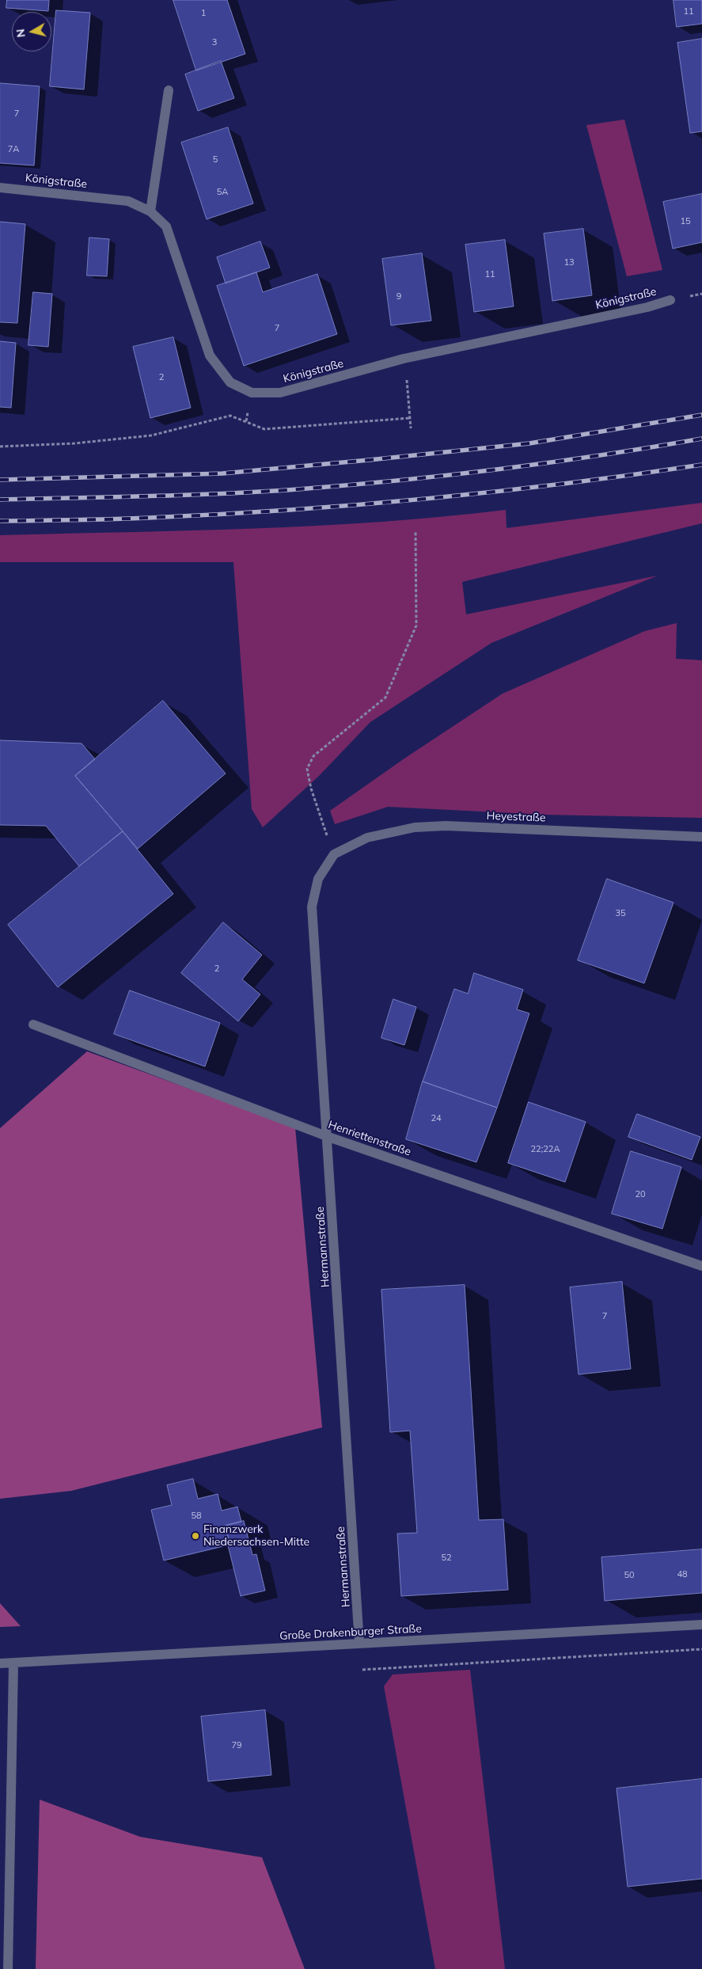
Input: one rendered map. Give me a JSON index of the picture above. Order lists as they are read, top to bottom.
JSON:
{
  "streets": {
    "street": [
      "Königstraße",
      "Heyestraße",
      "Henriettenstraße",
      "Hermannstraße",
      "Große Drakenburger Straße"
    ]
  },
  "crossings": [
    ["Heyestraße", "Hermannstraße"],
    ["Henriettenstraße", "Hermannstraße"],
    ["Hermannstraße", "Große Drakenburger Straße"]
  ],
  "places": ["Finanzwerk Niedersachsen-Mitte"],
  "house_numbers": [
    "11",
    "1",
    "3",
    "7",
    "7A",
    "5",
    "5A",
    "15",
    "13",
    "11",
    "9",
    "7",
    "2",
    "35",
    "2",
    "24",
    "22;22A",
    "20",
    "7",
    "58",
    "52",
    "48",
    "50",
    "79"
  ],
  "north": "left"
}
